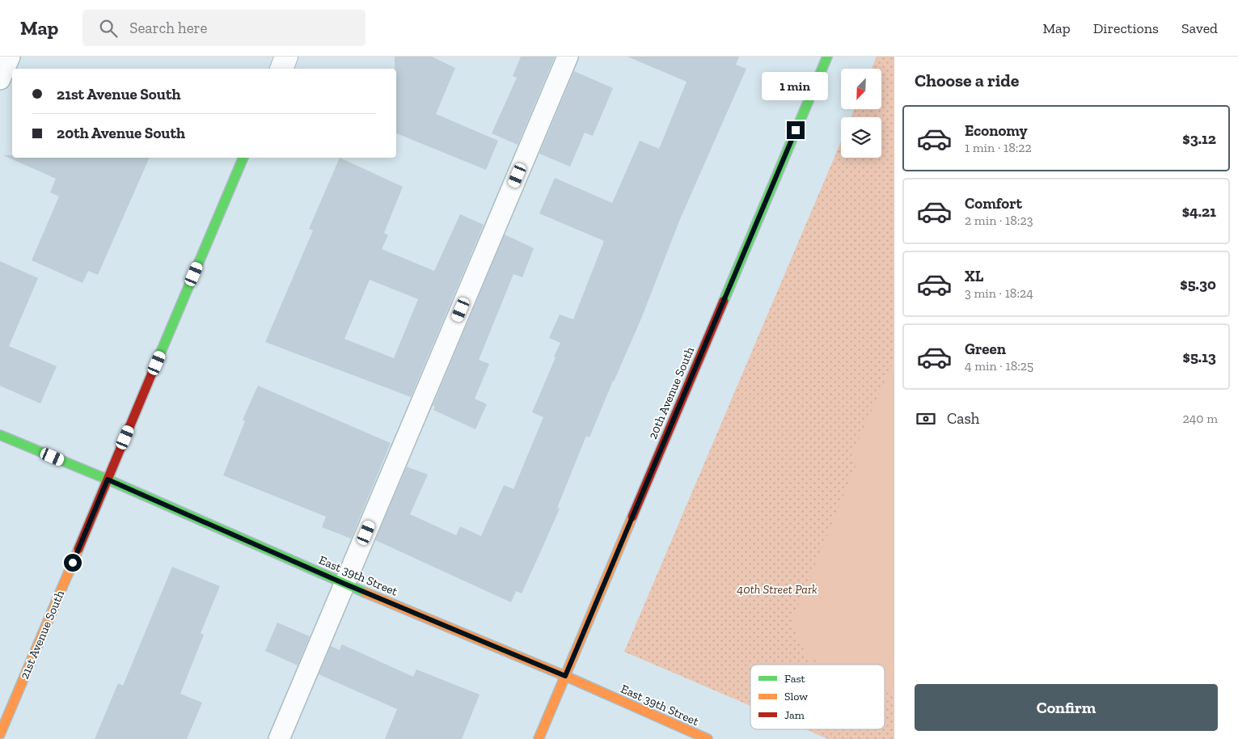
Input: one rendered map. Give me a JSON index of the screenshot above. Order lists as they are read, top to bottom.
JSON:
{
  "streets": {
    "street": ["20th Avenue South", "East 39th Street", "21st Avenue South"]
  },
  "crossings": [
    ["20th Avenue South", "East 39th Street"],
    ["East 39th Street", "21st Avenue South"]
  ],
  "parks": ["40th Street Park"],
  "legend": ["Fast", "Slow", "Jam"],
  "north": "bottom left",
  "page": {
    "header": "Map",
    "search": "Search here",
    "nav": ["Map", "Directions", "Saved"],
    "heading": "Choose a ride",
    "banner": ["21st Avenue South", "20th Avenue South"],
    "bubble": "1 min",
    "list": [
      {
        "name": "Economy",
        "note": "1 min · 18:22",
        "value": "$3.12"
      },
      {
        "name": "Comfort",
        "note": "2 min · 18:23",
        "value": "$4.21"
      },
      {
        "name": "XL",
        "note": "3 min · 18:24",
        "value": "$5.30"
      },
      {
        "name": "Green",
        "note": "4 min · 18:25",
        "value": "$5.13"
      }
    ],
    "pay": ["Cash", "240 m"],
    "buttons": "Confirm"
  }
}
